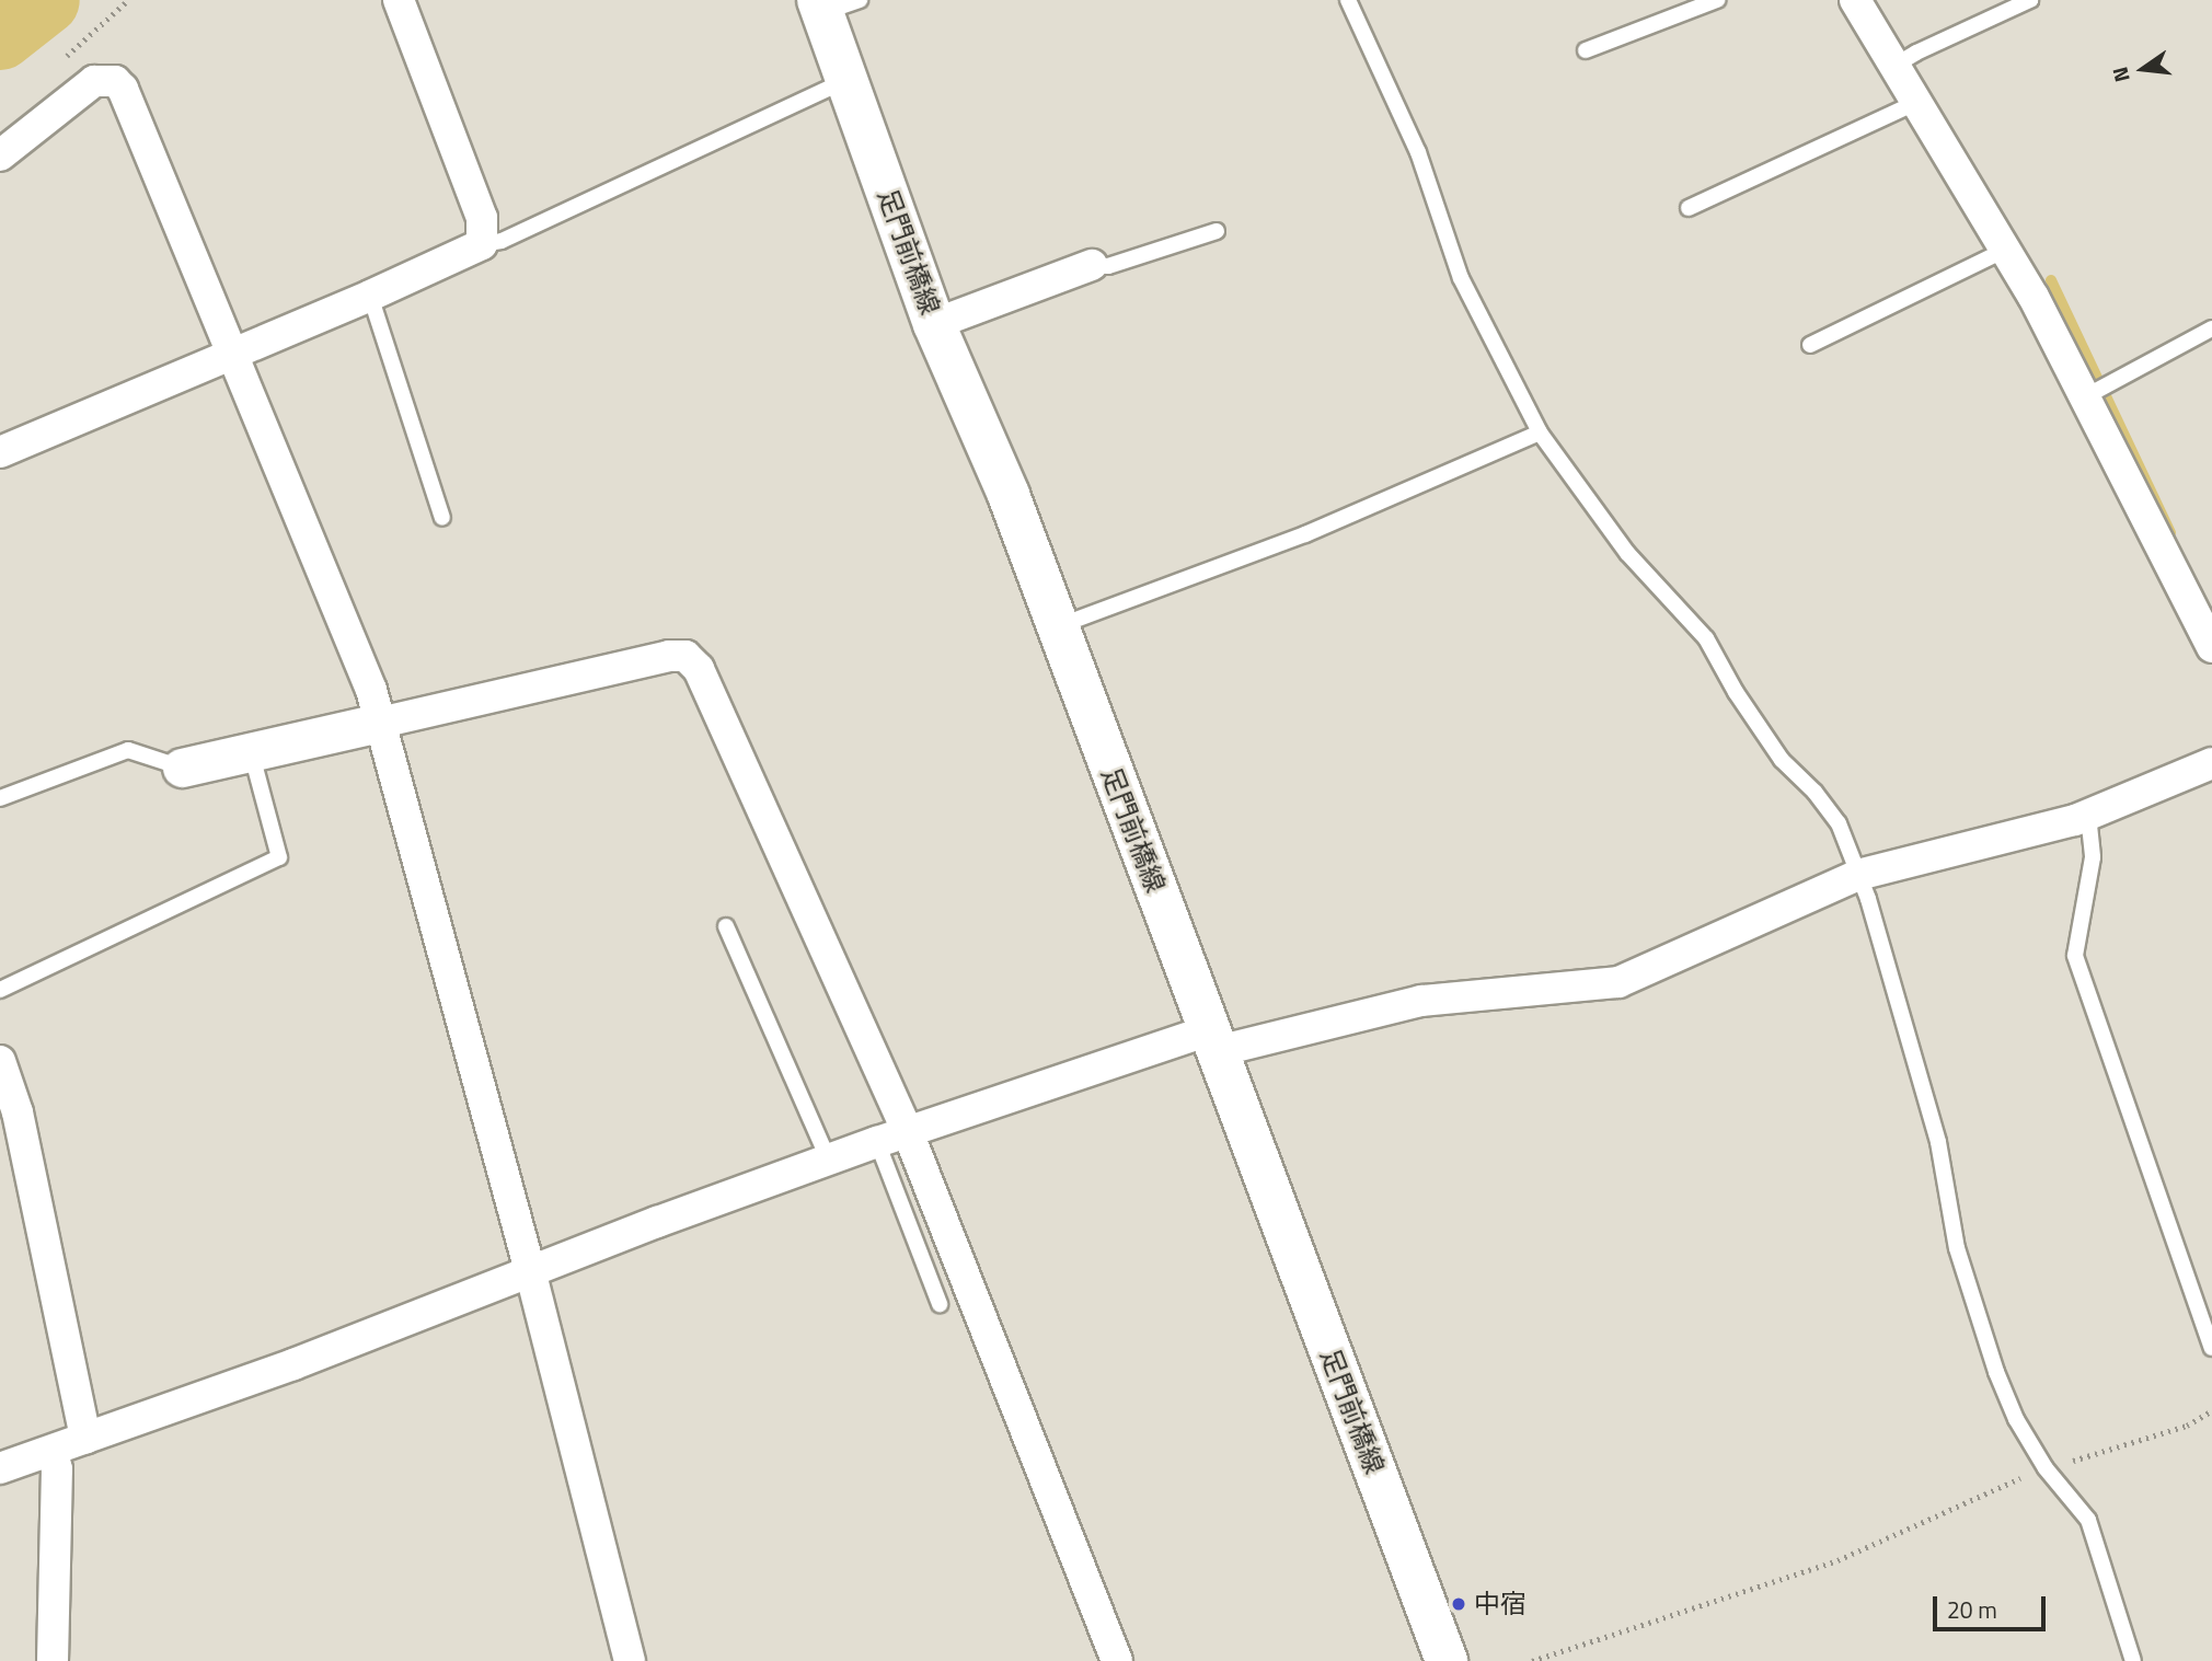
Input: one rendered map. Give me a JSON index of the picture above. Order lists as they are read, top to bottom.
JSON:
{
  "streets": {
    "main road": ["足門前橋線"]
  },
  "places": ["中宿"],
  "scale_bar": "20 m",
  "north": "left"
}
